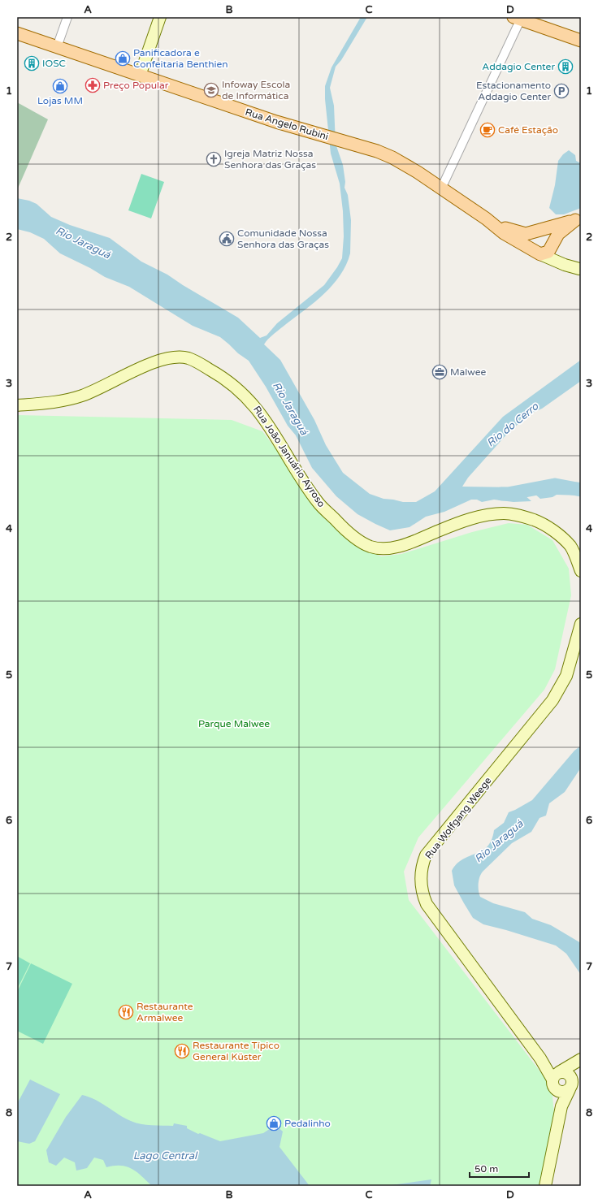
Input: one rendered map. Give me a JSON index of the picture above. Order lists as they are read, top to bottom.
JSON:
{
  "streets": {
    "main road": ["Rua Angelo Rubini", "Rua João Januário Ayroso", "Rua Wolfgang Weege"]
  },
  "water": ["Rio Jaraguá", "Rio do Cerro", "Lago Central"],
  "parks": ["Parque Malwee"],
  "places": {
    "shop": ["Panificadora e Confeitaria Benthien", "Lojas MM", "Pedalinho"],
    "building": ["IOSC", "Addagio Center"],
    "pharmacy": ["Preço Popular"],
    "school or university": ["Infoway Escola de Informática"],
    "parking": ["Estacionamento Addagio Center"],
    "cafe": ["Café Estação"],
    "church": ["Igreja Matriz Nossa Senhora das Graças"],
    "public building": ["Comunidade Nossa Senhora das Graças"],
    "office": ["Malwee"],
    "restaurant": ["Restaurante Armalwee", "Restaurante Típico General Küster"]
  },
  "scale_bar": "50 m",
  "grid": {
    "columns": [
      "A",
      "B",
      "C",
      "D"
    ],
    "rows": [
      "1",
      "2",
      "3",
      "4",
      "5",
      "6",
      "7",
      "8"
    ]
  }
}
